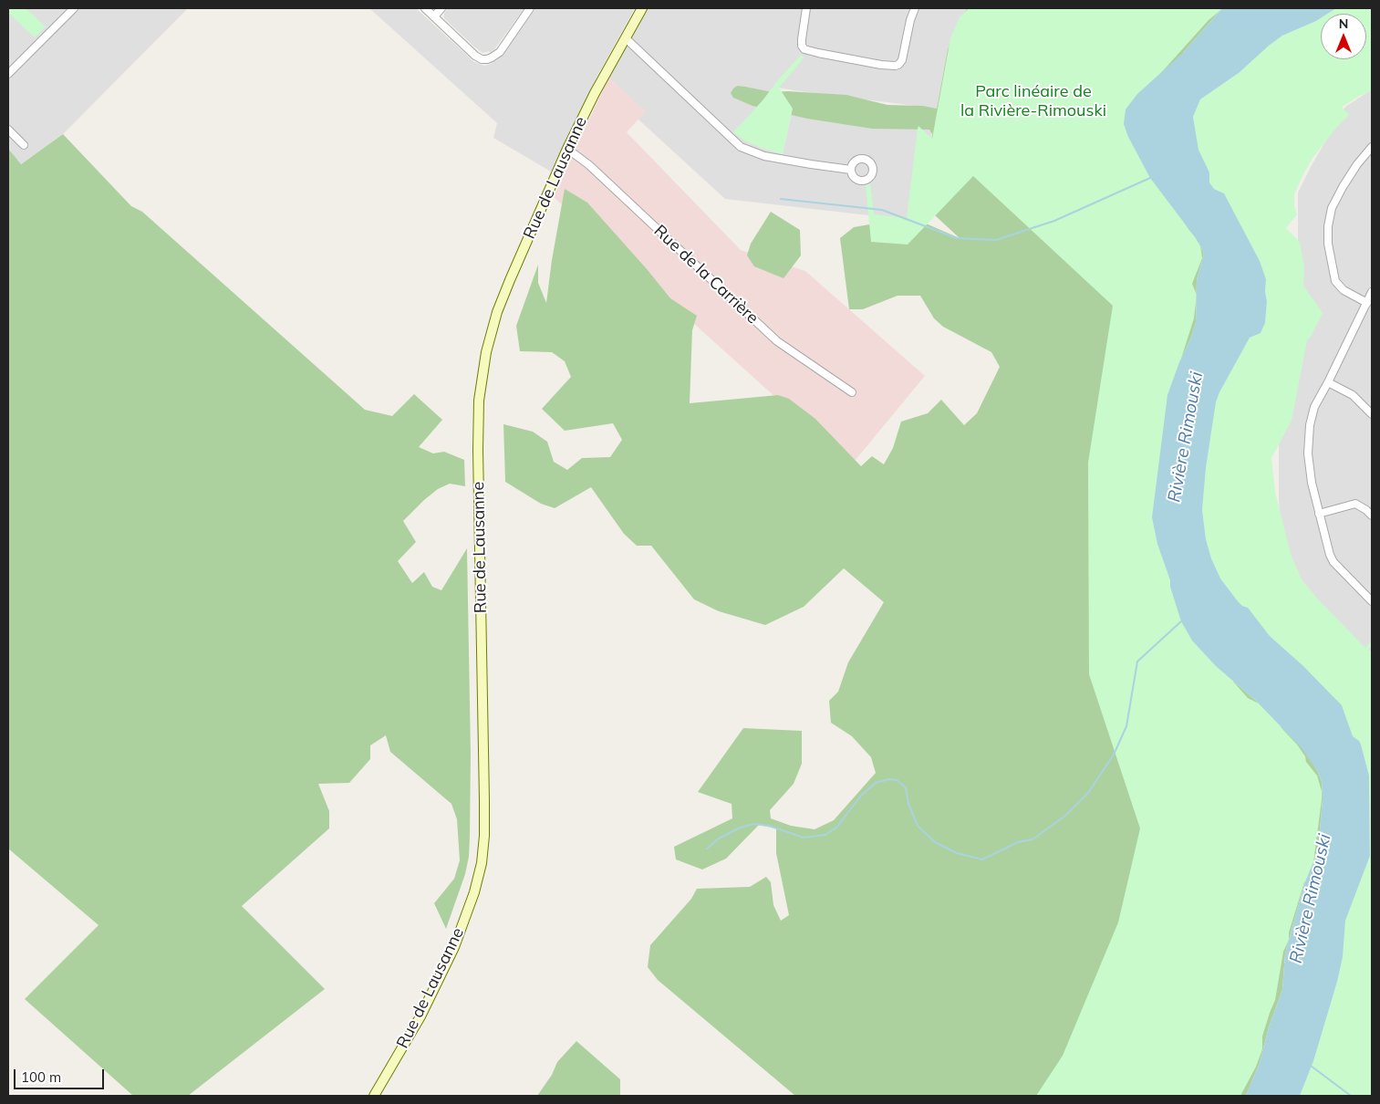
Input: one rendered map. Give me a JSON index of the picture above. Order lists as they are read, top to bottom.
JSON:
{
  "streets": {
    "street": ["Rue de Lausanne", "Rue de la Carrière"]
  },
  "crossings": [
    ["Rue de Lausanne", "Rue de la Carrière"]
  ],
  "water": ["Rivière Rimouski"],
  "parks": ["Parc linéaire de la Rivière-Rimouski"],
  "scale_bar": "100 m",
  "north": "top"
}
